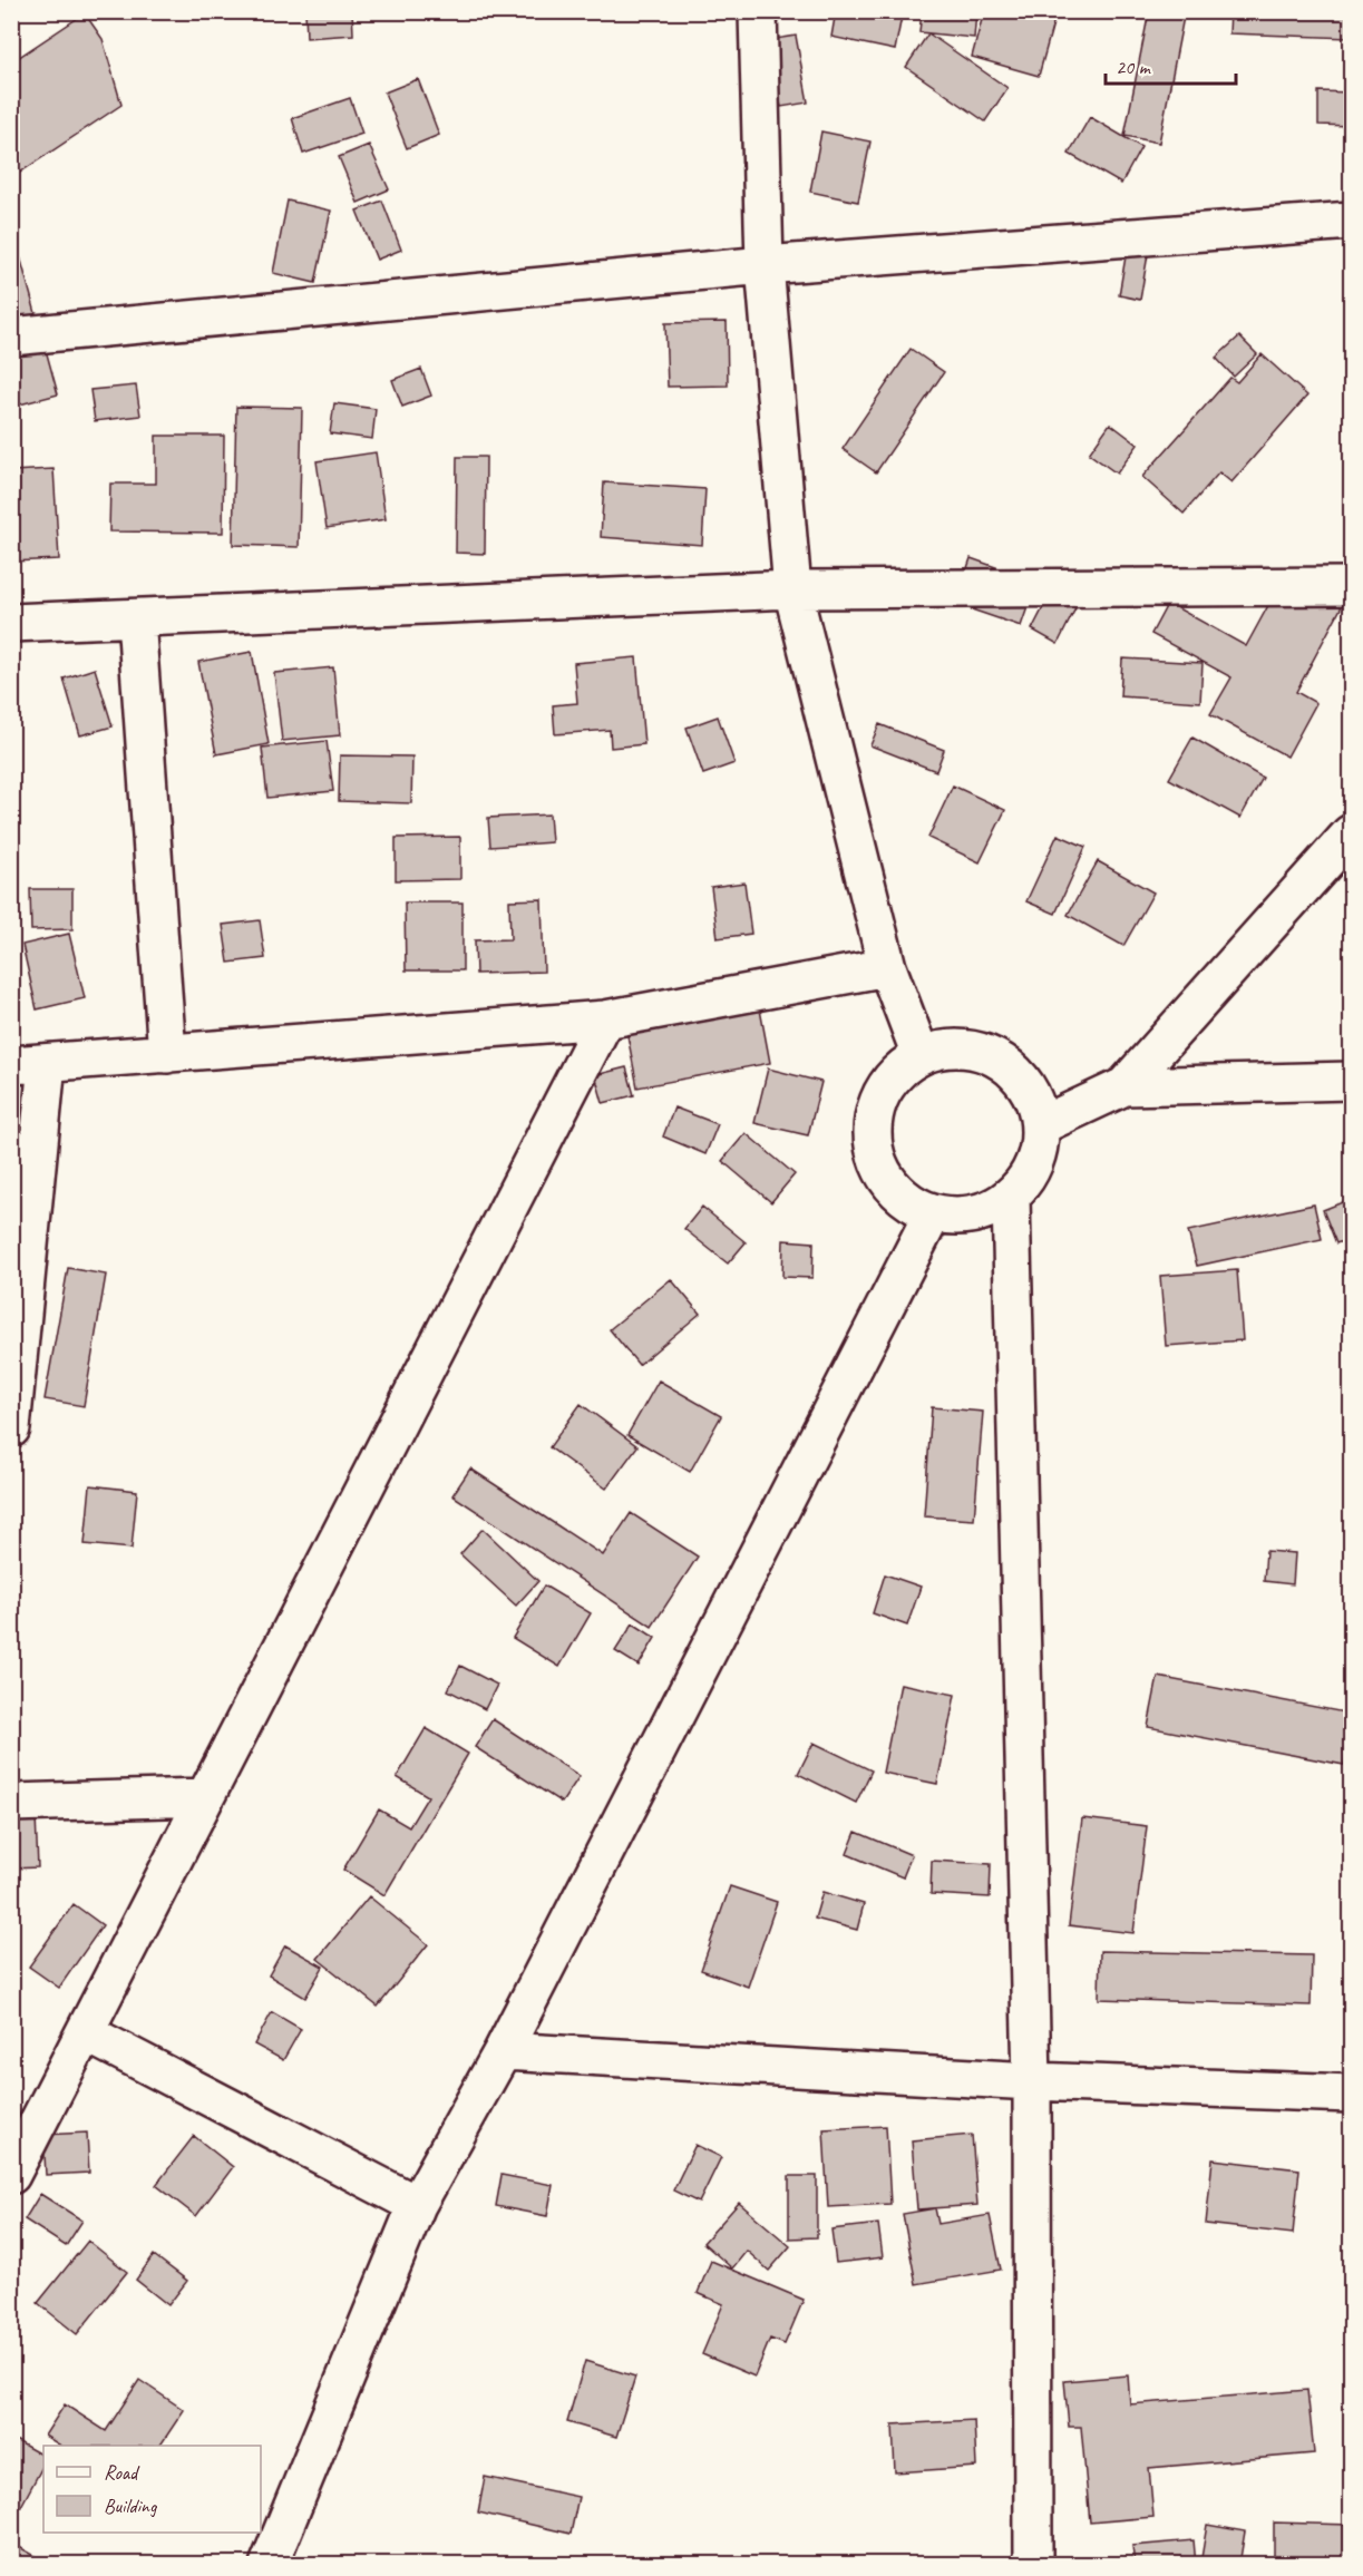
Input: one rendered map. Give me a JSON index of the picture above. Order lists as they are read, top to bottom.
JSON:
{
  "legend": ["Road", "Building"],
  "scale_bar": "20 m"
}
